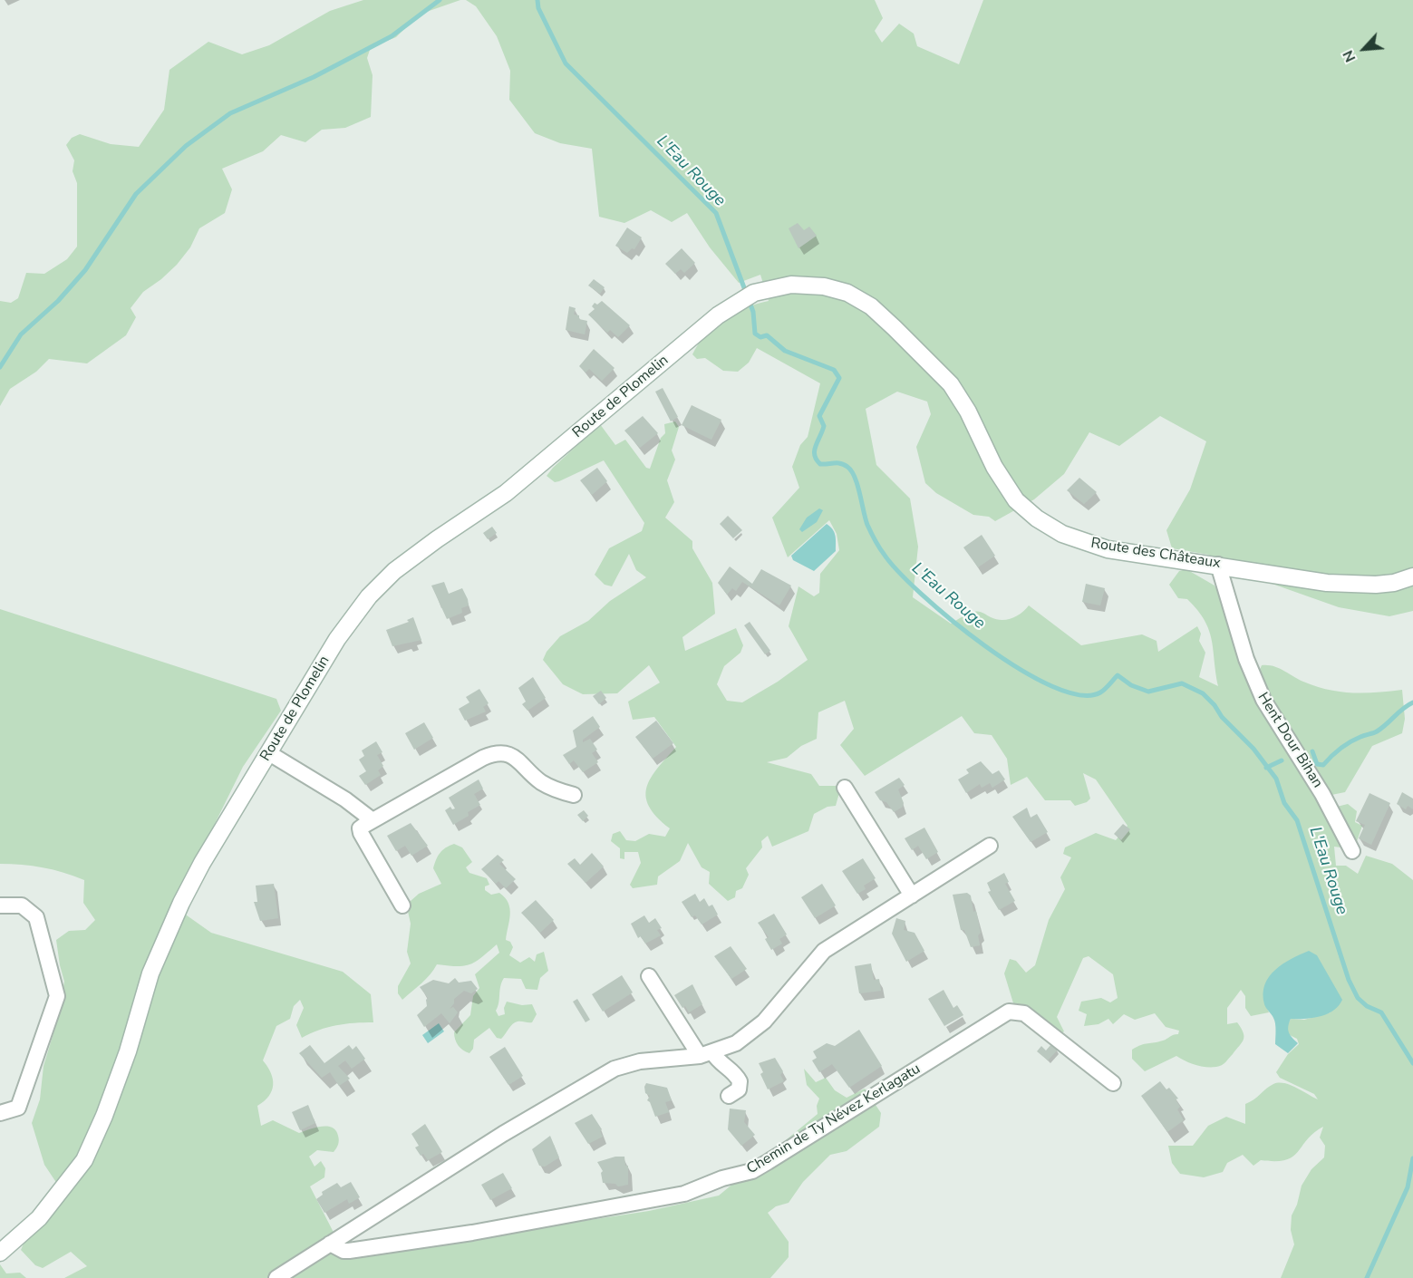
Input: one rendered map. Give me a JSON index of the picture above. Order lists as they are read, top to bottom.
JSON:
{
  "streets": {
    "street": [
      "Route de Plomelin",
      "Route des Châteaux",
      "Hent Dour Bihan",
      "Chemin de Ty Névez Kerlagatu"
    ]
  },
  "crossings": [
    ["Route de Plomelin", "Route des Châteaux"],
    ["Route des Châteaux", "Hent Dour Bihan"]
  ],
  "water": ["L'Eau Rouge"],
  "north": "bottom left"
}
